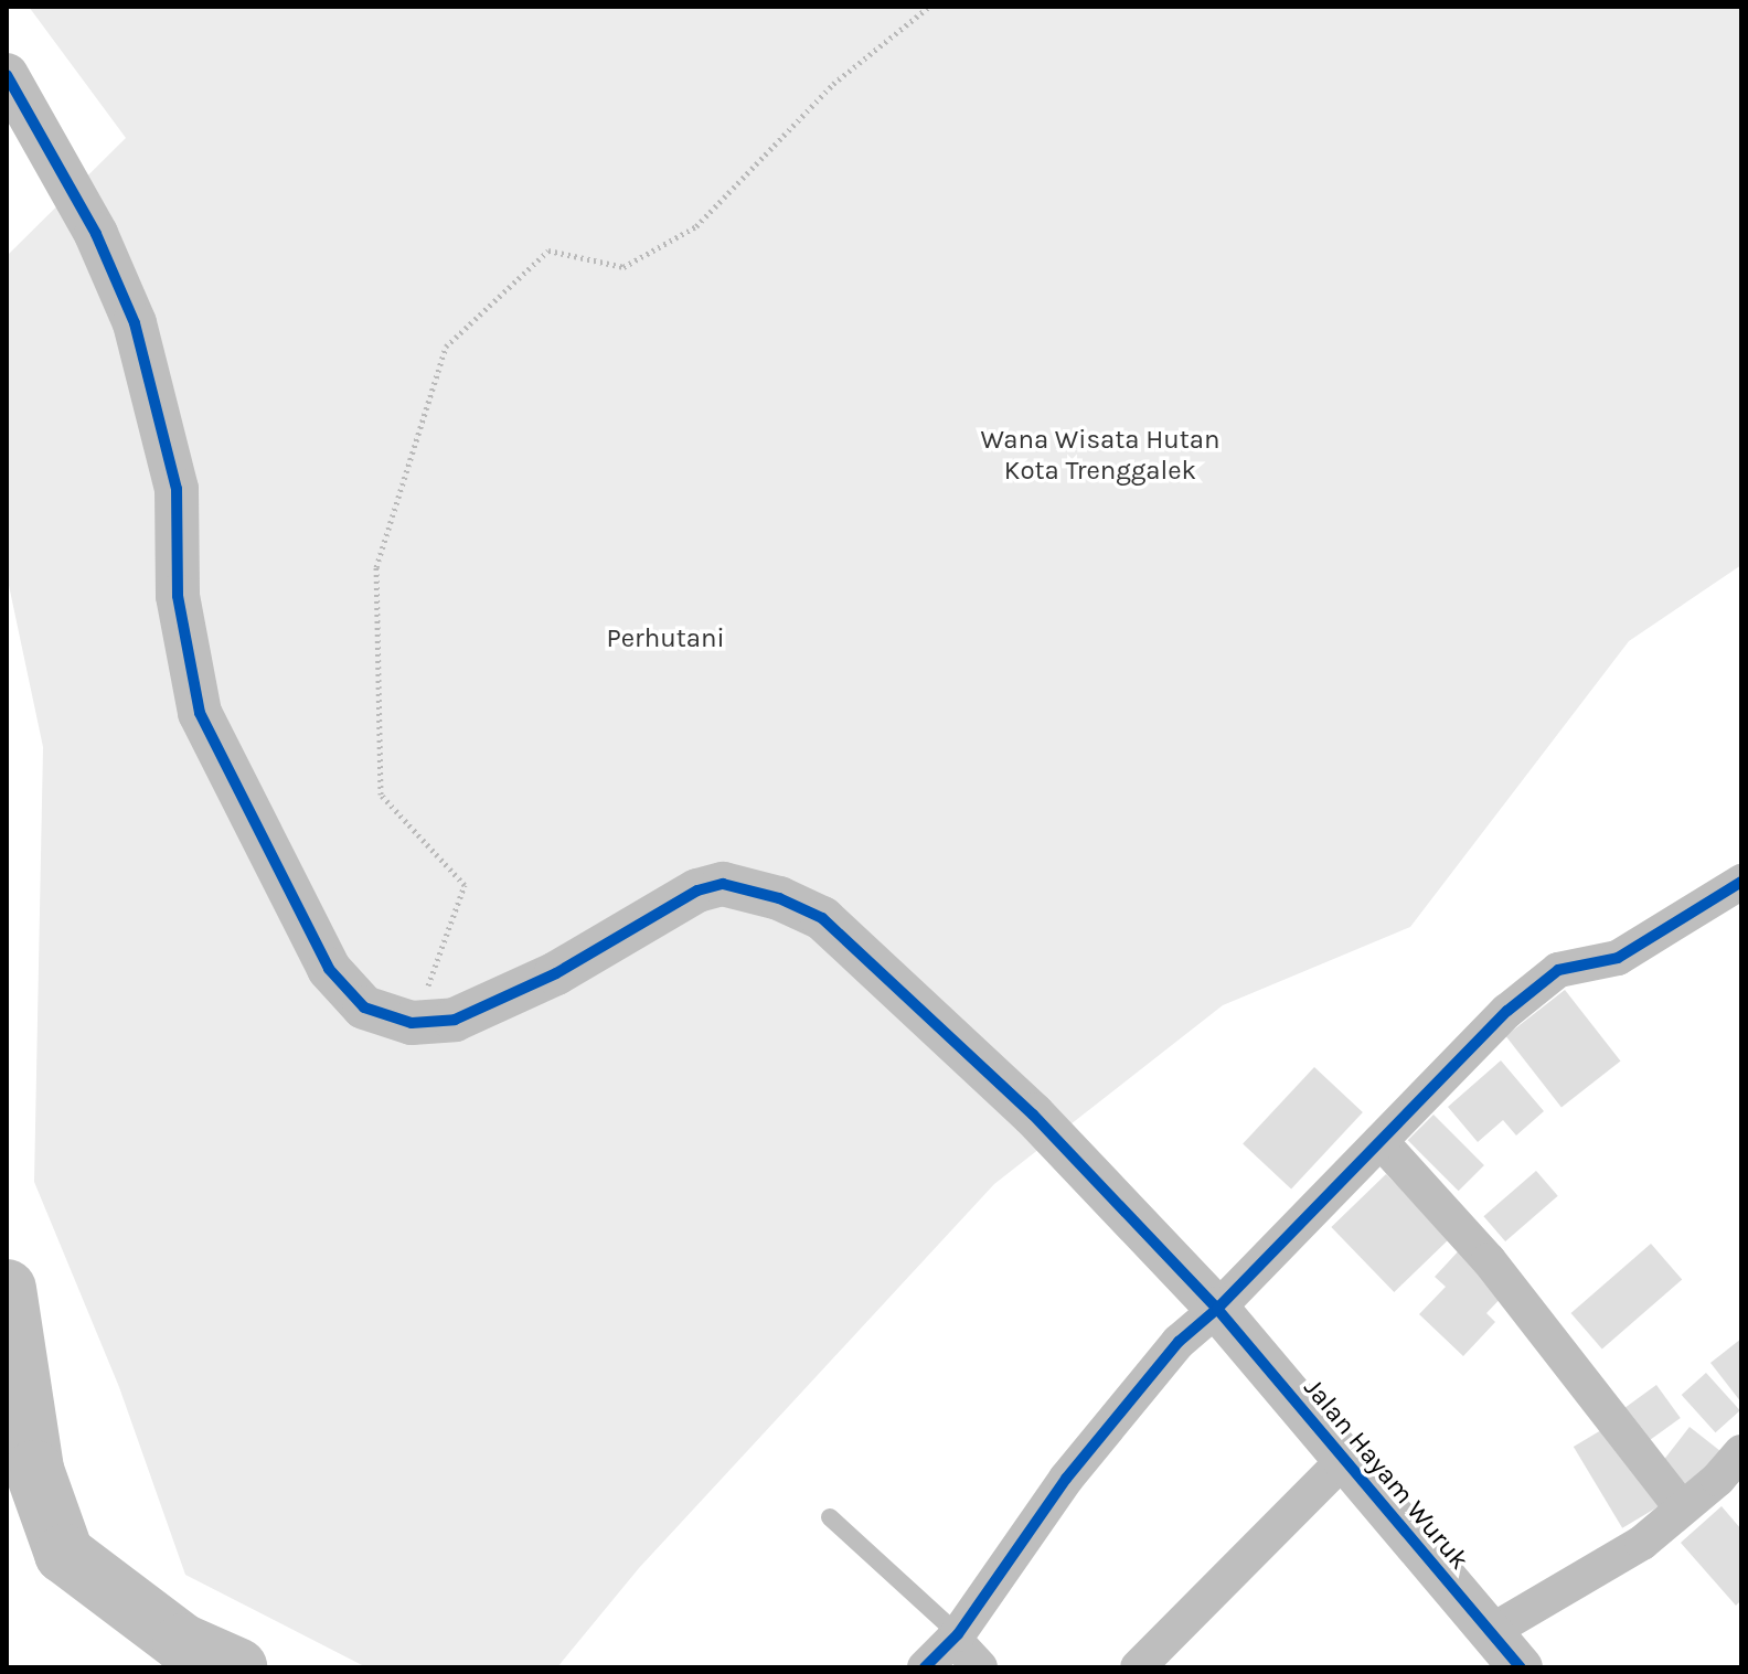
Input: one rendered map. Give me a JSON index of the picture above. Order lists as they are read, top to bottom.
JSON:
{
  "streets": {
    "street": ["Jalan Hayam Wuruk"]
  },
  "parks": ["Wana Wisata Hutan Kota Trenggalek", "Perhutani"]
}
